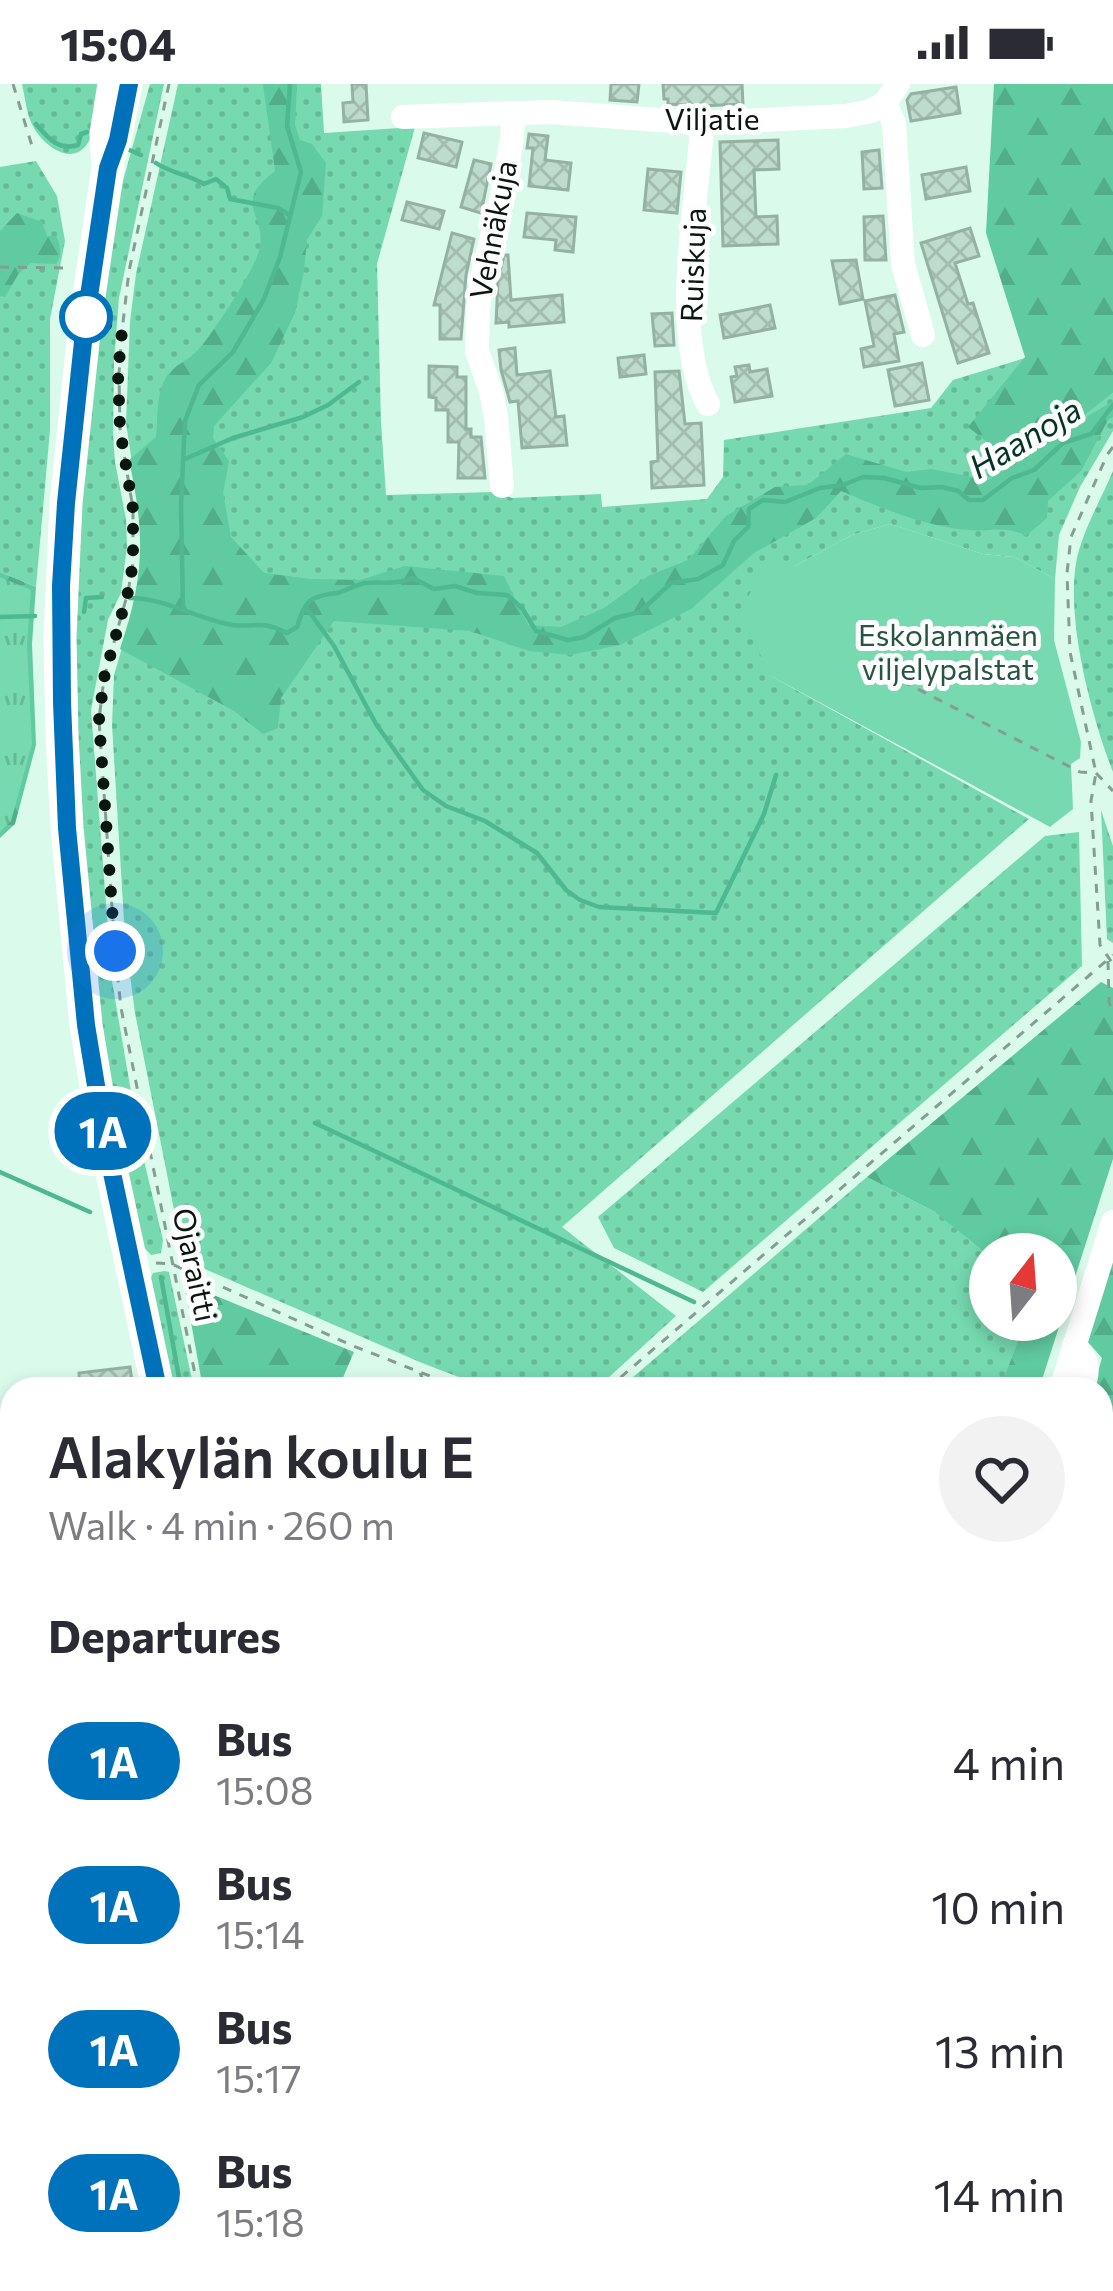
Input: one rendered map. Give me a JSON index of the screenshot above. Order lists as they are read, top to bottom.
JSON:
{
  "streets": {
    "street": ["Viljatie", "Vehnäkuja", "Ruiskuja"],
    "path": ["Ojaraitti"]
  },
  "crossings": [
    ["Viljatie", "Vehnäkuja"],
    ["Viljatie", "Ruiskuja"]
  ],
  "water": ["Haanoja"],
  "parks": ["Eskolanmäen viljelypalstat"],
  "lines": ["bus line 1A"],
  "north": "top",
  "page": {
    "status": "15:04",
    "on_map": "1A",
    "heading": [
      ["Alakylän koulu E", "Walk · 4 min · 260 m"],
      "Departures"
    ],
    "list": [
      {
        "mark": "1A",
        "name": "Bus",
        "note": "15:08",
        "value": "4 min"
      },
      {
        "mark": "1A",
        "name": "Bus",
        "note": "15:14",
        "value": "10 min"
      },
      {
        "mark": "1A",
        "name": "Bus",
        "note": "15:17",
        "value": "13 min"
      },
      {
        "mark": "1A",
        "name": "Bus",
        "note": "15:18",
        "value": "14 min"
      }
    ]
  }
}
